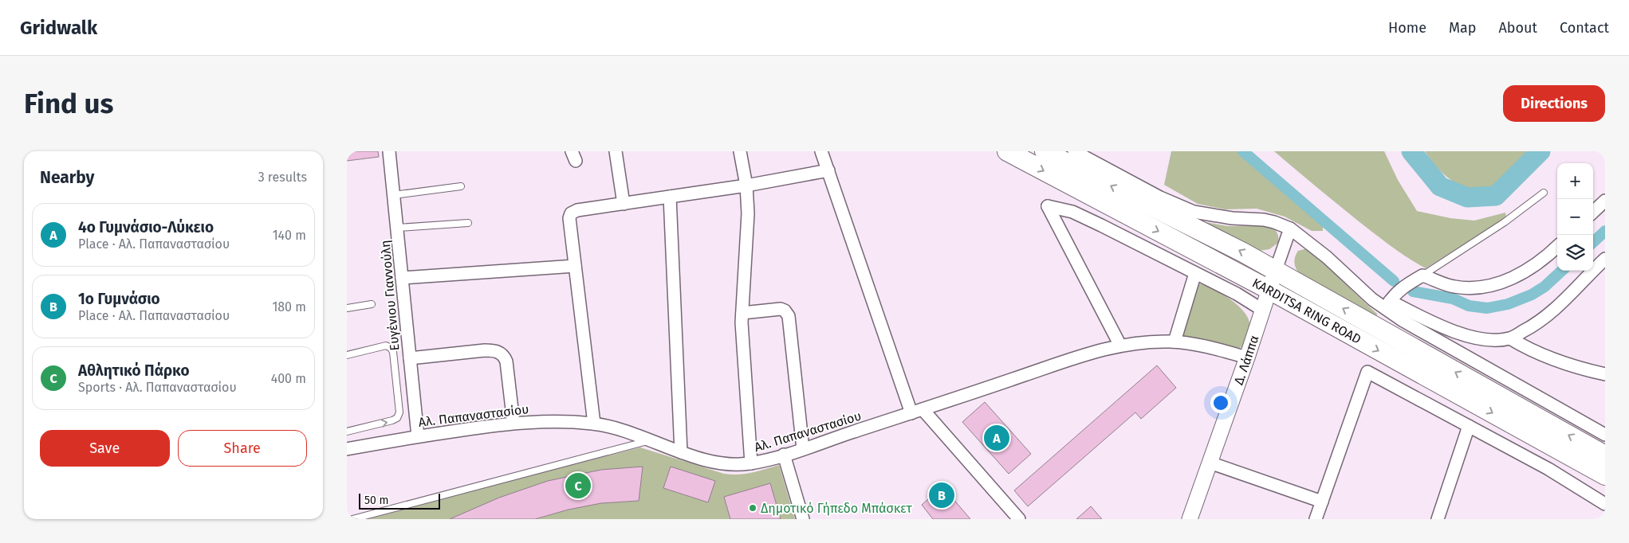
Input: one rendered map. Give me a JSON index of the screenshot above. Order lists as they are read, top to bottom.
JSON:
{
  "streets": {
    "main road": ["KARDITSA RING ROAD"],
    "street": ["Ευγένιου Γιαννούλη", "Δ. Λάππα", "Αλ. Παπαναστασίου"]
  },
  "crossings": [
    ["Ευγένιου Γιαννούλη", "Αλ. Παπαναστασίου"],
    ["KARDITSA RING ROAD", "Δ. Λάππα"],
    ["Δ. Λάππα", "Αλ. Παπαναστασίου"]
  ],
  "places": ["Δημοτικό Γήπεδο Μπάσκετ"],
  "scale_bar": "50 m",
  "page": {
    "header": "Gridwalk",
    "nav": [
      "Home",
      "Map",
      "About",
      "Contact"
    ],
    "buttons": [
      "Directions",
      ["Save", "Share"]
    ],
    "title": "Find us",
    "heading": ["Nearby", "3 results"],
    "map_buttons": ["+", "−"],
    "list": [
      {
        "mark": "A",
        "name": "4ο Γυμνάσιο-Λύκειο",
        "note": "Place · Αλ. Παπαναστασίου",
        "value": "140 m"
      },
      {
        "mark": "B",
        "name": "1ο Γυμνάσιο",
        "note": "Place · Αλ. Παπαναστασίου",
        "value": "180 m"
      },
      {
        "mark": "C",
        "name": "Αθλητικό Πάρκο",
        "note": "Sports · Αλ. Παπαναστασίου",
        "value": "400 m"
      }
    ],
    "pins": ["A", "C", "B"],
    "scale": "50 m"
  }
}
